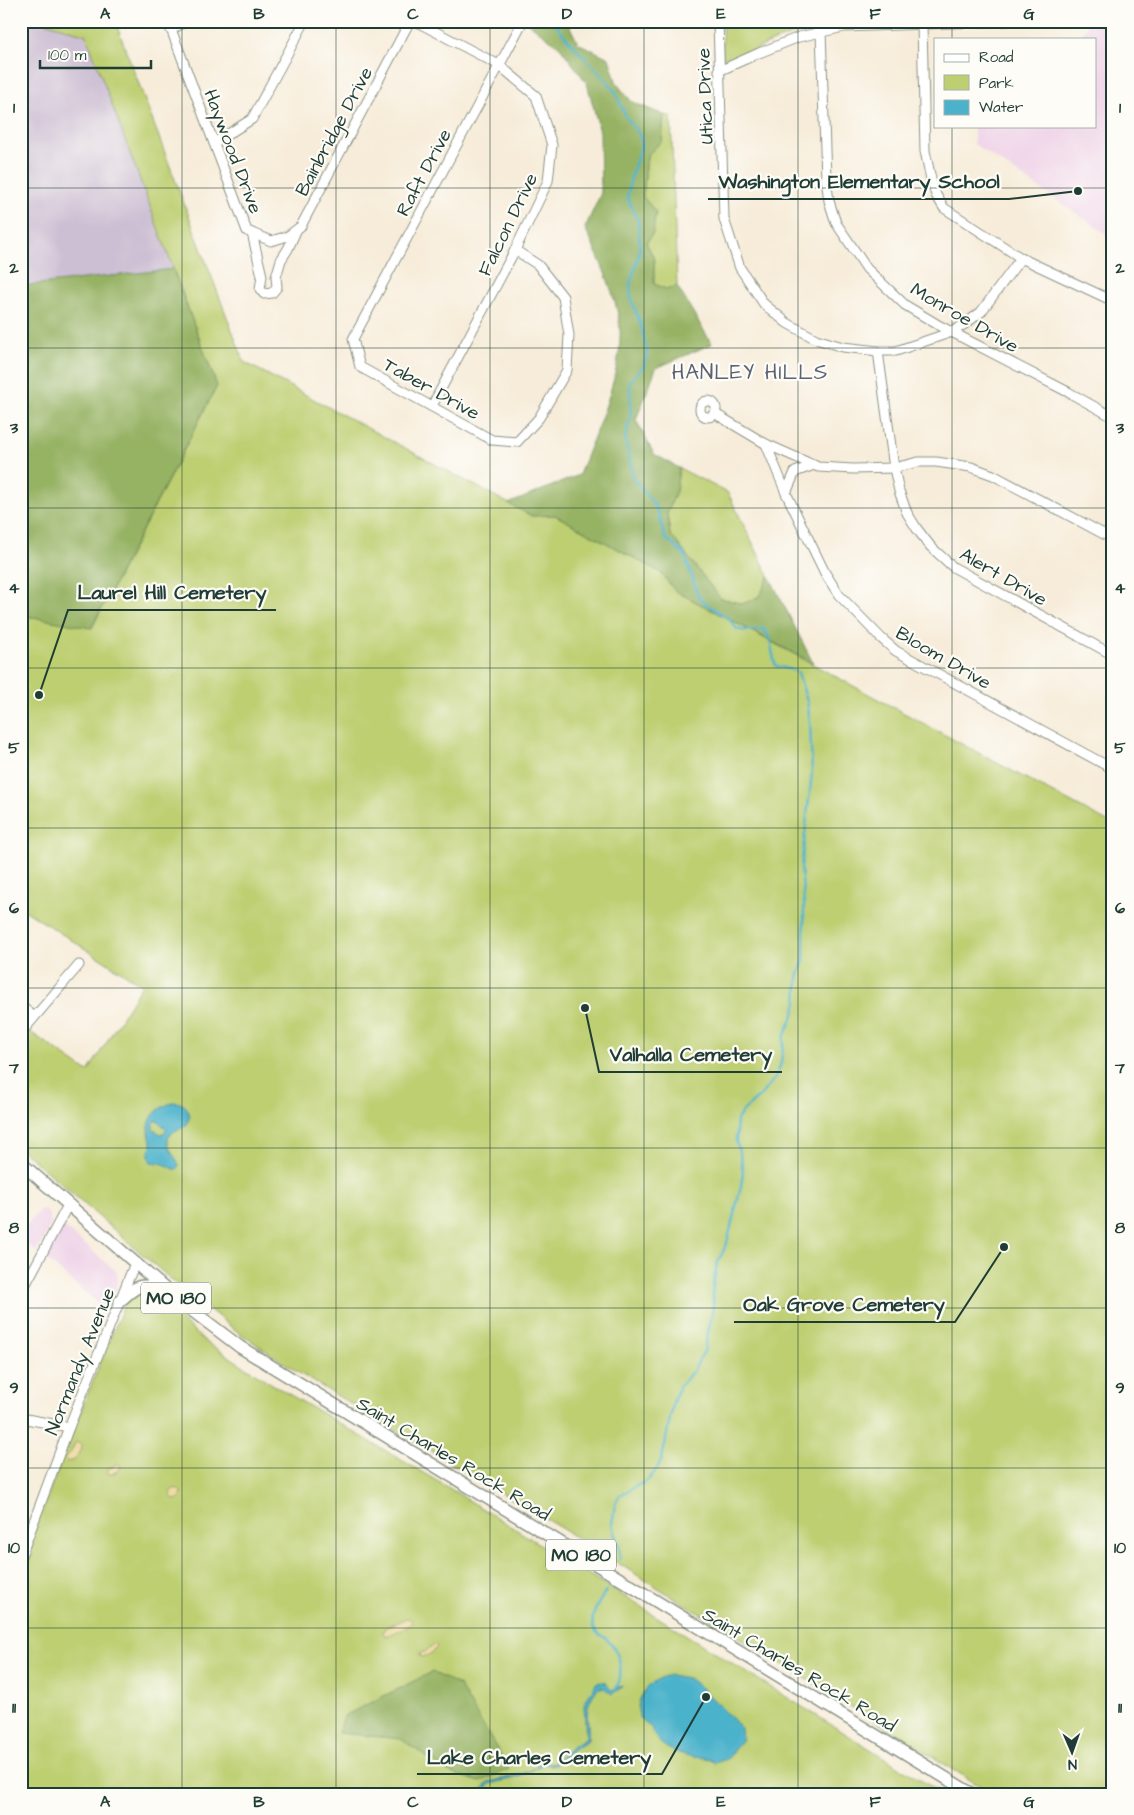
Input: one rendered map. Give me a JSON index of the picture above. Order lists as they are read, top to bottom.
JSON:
{
  "streets": {
    "main road": ["MO 180", "Saint Charles Rock Road"],
    "street": [
      "Utica Drive",
      "Bainbridge Drive",
      "Haywood Drive",
      "Raft Drive",
      "Falcon Drive",
      "Monroe Drive",
      "Taber Drive",
      "Alert Drive",
      "Bloom Drive",
      "Normandy Avenue"
    ]
  },
  "crossings": [
    ["Utica Drive", "Monroe Drive"],
    ["Utica Drive", "Alert Drive"],
    ["Bainbridge Drive", "Haywood Drive"],
    ["Raft Drive", "Falcon Drive"],
    ["Raft Drive", "Taber Drive"],
    ["Falcon Drive", "Taber Drive"],
    ["Normandy Avenue", "Saint Charles Rock Road"]
  ],
  "districts": ["HANLEY HILLS"],
  "places": [
    "Washington Elementary School",
    "Laurel Hill Cemetery",
    "Valhalla Cemetery",
    "Oak Grove Cemetery",
    "Lake Charles Cemetery"
  ],
  "legend": ["Road", "Park", "Water"],
  "scale_bar": "100 m",
  "north": "bottom",
  "grid": {
    "columns": [
      "A",
      "B",
      "C",
      "D",
      "E",
      "F",
      "G"
    ],
    "rows": [
      "1",
      "2",
      "3",
      "4",
      "5",
      "6",
      "7",
      "8",
      "9",
      "10",
      "11"
    ]
  }
}
